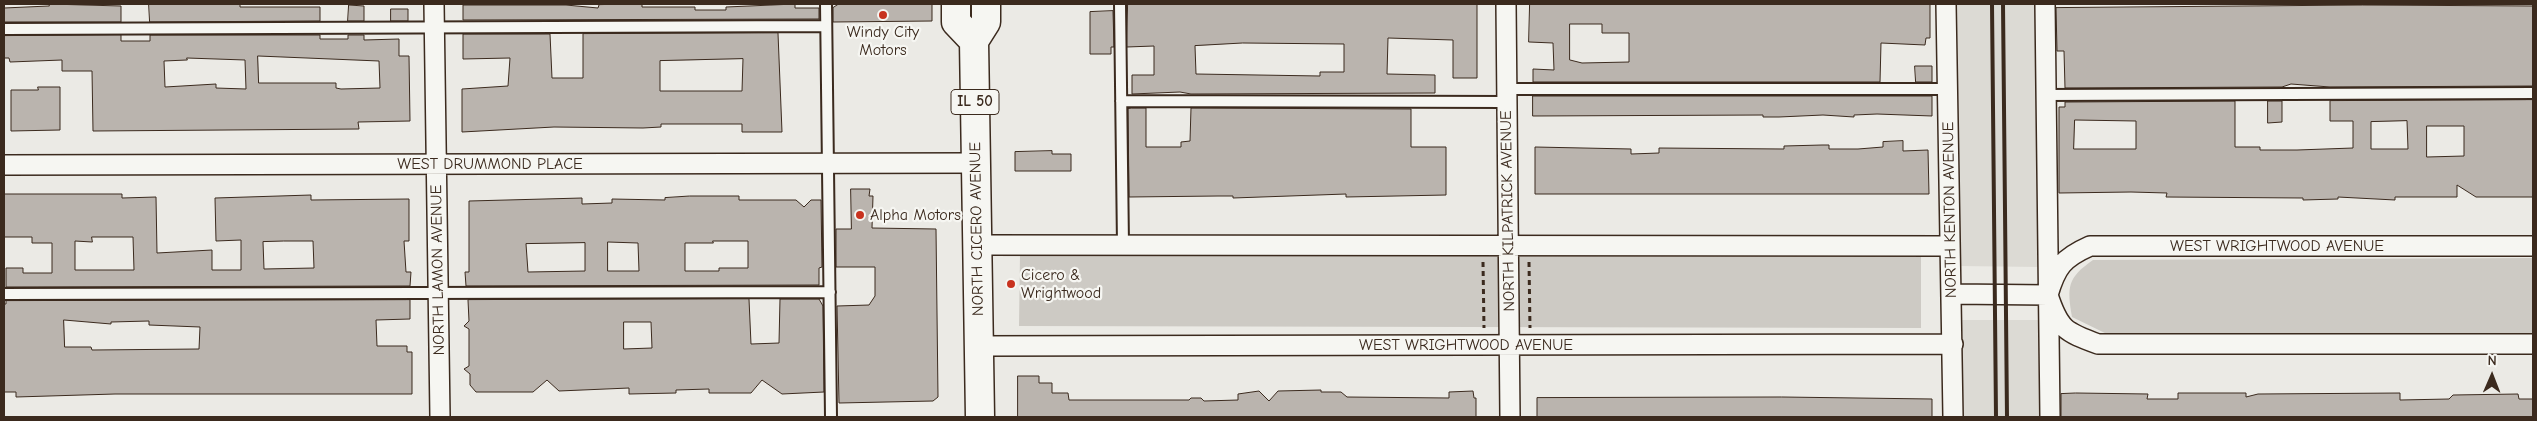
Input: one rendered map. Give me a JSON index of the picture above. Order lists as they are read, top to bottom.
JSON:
{
  "streets": {
    "main road": ["IL 50", "NORTH CICERO AVENUE"],
    "street": [
      "WEST DRUMMOND PLACE",
      "NORTH KENTON AVENUE",
      "NORTH KILPATRICK AVENUE",
      "WEST WRIGHTWOOD AVENUE",
      "NORTH LAMON AVENUE"
    ]
  },
  "crossings": [
    ["WEST DRUMMOND PLACE", "NORTH CICERO AVENUE"],
    ["WEST DRUMMOND PLACE", "NORTH LAMON AVENUE"],
    ["NORTH KENTON AVENUE", "WEST WRIGHTWOOD AVENUE"],
    ["NORTH KILPATRICK AVENUE", "WEST WRIGHTWOOD AVENUE"],
    ["NORTH CICERO AVENUE", "WEST WRIGHTWOOD AVENUE"]
  ],
  "places": ["Windy City Motors", "Alpha Motors", "Cicero & Wrightwood"],
  "north": "top"
}
